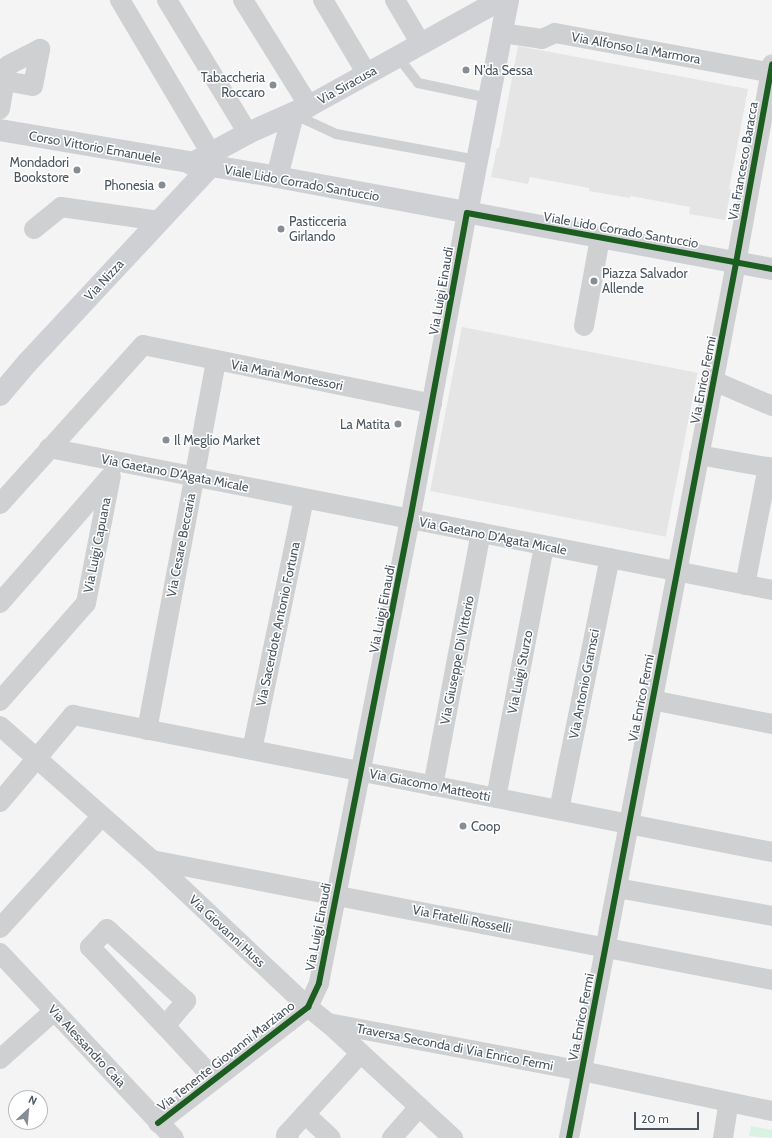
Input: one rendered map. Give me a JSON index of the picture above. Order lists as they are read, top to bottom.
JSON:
{
  "streets": {
    "main road": [
      "Via Siracusa",
      "Corso Vittorio Emanuele",
      "Viale Lido Corrado Santuccio",
      "Via Nizza",
      "Via Luigi Einaudi"
    ],
    "street": [
      "Via Alfonso La Marmora",
      "Via Francesco Baracca",
      "Via Maria Montessori",
      "Via Enrico Fermi",
      "Via Gaetano D'Agata Micale",
      "Via Luigi Capuana",
      "Via Cesare Beccaria",
      "Via Sacerdote Antonio Fortuna",
      "Via Giuseppe Di Vittorio",
      "Via Luigi Sturzo",
      "Via Antonio Gramsci",
      "Via Giacomo Matteotti",
      "Via Fratelli Rosselli",
      "Via Giovanni Huss",
      "Via Alessandro Caia",
      "Traversa Seconda di Via Enrico Fermi",
      "Via Tenente Giovanni Marziano"
    ]
  },
  "crossings": [
    ["Via Alfonso La Marmora", "Via Francesco Baracca"],
    ["Via Alfonso La Marmora", "Via Luigi Einaudi"],
    ["Via Siracusa", "Corso Vittorio Emanuele"],
    ["Via Siracusa", "Viale Lido Corrado Santuccio"],
    ["Via Siracusa", "Via Nizza"],
    ["Corso Vittorio Emanuele", "Viale Lido Corrado Santuccio"],
    ["Corso Vittorio Emanuele", "Via Nizza"],
    ["Via Francesco Baracca", "Viale Lido Corrado Santuccio"],
    ["Via Francesco Baracca", "Via Enrico Fermi"],
    ["Viale Lido Corrado Santuccio", "Via Nizza"],
    ["Viale Lido Corrado Santuccio", "Via Luigi Einaudi"],
    ["Viale Lido Corrado Santuccio", "Via Enrico Fermi"],
    ["Via Luigi Einaudi", "Via Maria Montessori"],
    ["Via Luigi Einaudi", "Via Gaetano D'Agata Micale"],
    ["Via Luigi Einaudi", "Via Giacomo Matteotti"],
    ["Via Luigi Einaudi", "Via Fratelli Rosselli"],
    ["Via Luigi Einaudi", "Via Giovanni Huss"],
    ["Via Luigi Einaudi", "Via Tenente Giovanni Marziano"],
    ["Via Maria Montessori", "Via Gaetano D'Agata Micale"],
    ["Via Maria Montessori", "Via Cesare Beccaria"],
    ["Via Enrico Fermi", "Via Gaetano D'Agata Micale"],
    ["Via Enrico Fermi", "Via Giacomo Matteotti"],
    ["Via Enrico Fermi", "Via Fratelli Rosselli"],
    ["Via Enrico Fermi", "Traversa Seconda di Via Enrico Fermi"],
    ["Via Gaetano D'Agata Micale", "Via Luigi Capuana"],
    ["Via Gaetano D'Agata Micale", "Via Cesare Beccaria"],
    ["Via Gaetano D'Agata Micale", "Via Sacerdote Antonio Fortuna"],
    ["Via Gaetano D'Agata Micale", "Via Giuseppe Di Vittorio"],
    ["Via Gaetano D'Agata Micale", "Via Luigi Sturzo"],
    ["Via Gaetano D'Agata Micale", "Via Antonio Gramsci"],
    ["Via Cesare Beccaria", "Via Giacomo Matteotti"],
    ["Via Sacerdote Antonio Fortuna", "Via Giacomo Matteotti"],
    ["Via Giuseppe Di Vittorio", "Via Giacomo Matteotti"],
    ["Via Luigi Sturzo", "Via Giacomo Matteotti"],
    ["Via Antonio Gramsci", "Via Giacomo Matteotti"],
    ["Via Giacomo Matteotti", "Via Giovanni Huss"],
    ["Via Fratelli Rosselli", "Via Giovanni Huss"],
    ["Via Giovanni Huss", "Traversa Seconda di Via Enrico Fermi"],
    ["Via Giovanni Huss", "Via Tenente Giovanni Marziano"],
    ["Via Alessandro Caia", "Via Tenente Giovanni Marziano"]
  ],
  "places": [
    "N'da Sessa",
    "Tabaccheria Roccaro",
    "Mondadori Bookstore",
    "Phonesia",
    "Pasticceria Girlando",
    "Piazza Salvador Allende",
    "La Matita",
    "Il Meglio Market",
    "Coop"
  ],
  "scale_bar": "20 m",
  "north": "top right"
}
